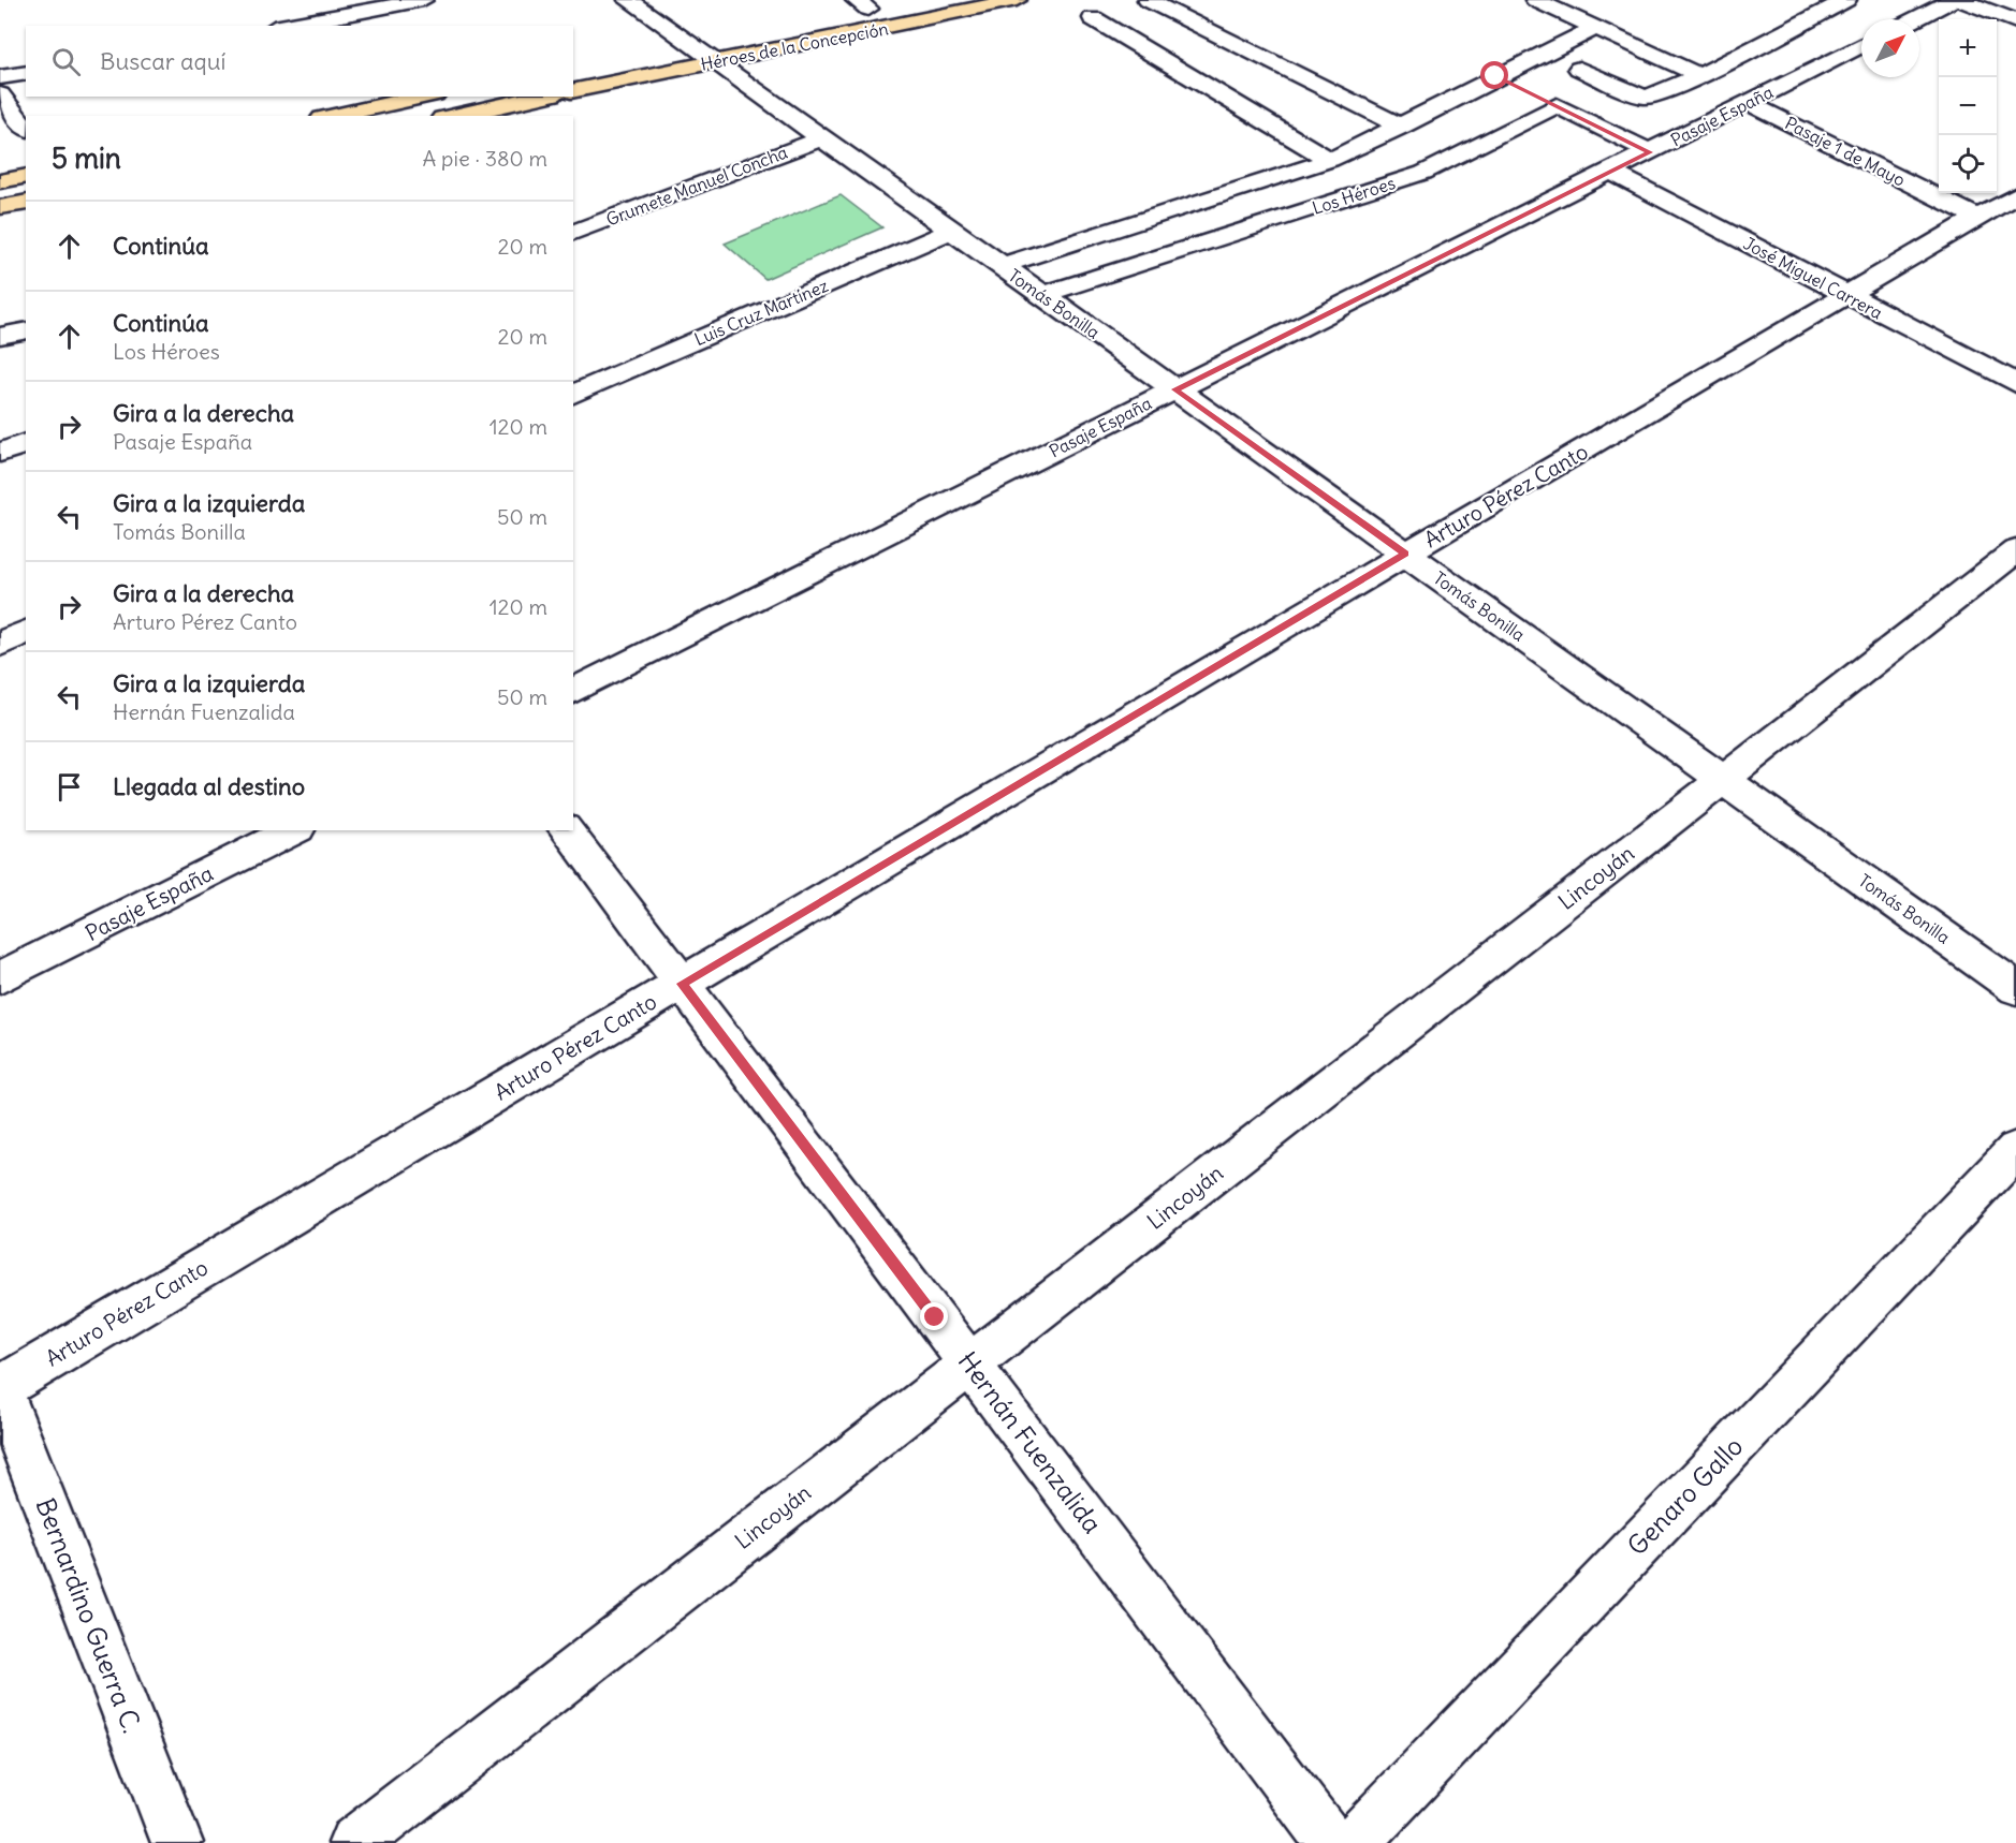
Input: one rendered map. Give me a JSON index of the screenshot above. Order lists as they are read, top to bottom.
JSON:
{
  "streets": {
    "main road": ["Héroes de la Concepción"],
    "street": [
      "Pasaje España",
      "Pasaje 1 de Mayo",
      "Grumete Manuel Concha",
      "Los Héroes",
      "José Miguel Carrera",
      "Tomás Bonilla",
      "Luis Cruz Martínez",
      "Arturo Pérez Canto",
      "Lincoyán",
      "Hernán Fuenzalida",
      "Genaro Gallo",
      "Bernardino Guerra C."
    ]
  },
  "crossings": [
    ["Héroes de la Concepción", "Tomás Bonilla"],
    ["Pasaje España", "Pasaje 1 de Mayo"],
    ["Pasaje España", "Los Héroes"],
    ["Pasaje España", "José Miguel Carrera"],
    ["Pasaje España", "Tomás Bonilla"],
    ["Pasaje 1 de Mayo", "Arturo Pérez Canto"],
    ["Grumete Manuel Concha", "Tomás Bonilla"],
    ["Los Héroes", "Tomás Bonilla"],
    ["José Miguel Carrera", "Arturo Pérez Canto"],
    ["Tomás Bonilla", "Luis Cruz Martínez"],
    ["Tomás Bonilla", "Arturo Pérez Canto"],
    ["Tomás Bonilla", "Lincoyán"],
    ["Arturo Pérez Canto", "Hernán Fuenzalida"],
    ["Arturo Pérez Canto", "Bernardino Guerra C."],
    ["Lincoyán", "Hernán Fuenzalida"]
  ],
  "north": "top right",
  "page": {
    "map_buttons": ["+", "−"],
    "search": "Buscar aquí",
    "heading": ["5 min", "A pie · 380 m"],
    "list": [
      ["Continúa", "20 m"],
      ["Continúa", "Los Héroes", "20 m"],
      ["Gira a la derecha", "Pasaje España", "120 m"],
      ["Gira a la izquierda", "Tomás Bonilla", "50 m"],
      ["Gira a la derecha", "Arturo Pérez Canto", "120 m"],
      ["Gira a la izquierda", "Hernán Fuenzalida", "50 m"],
      "Llegada al destino"
    ]
  }
}
